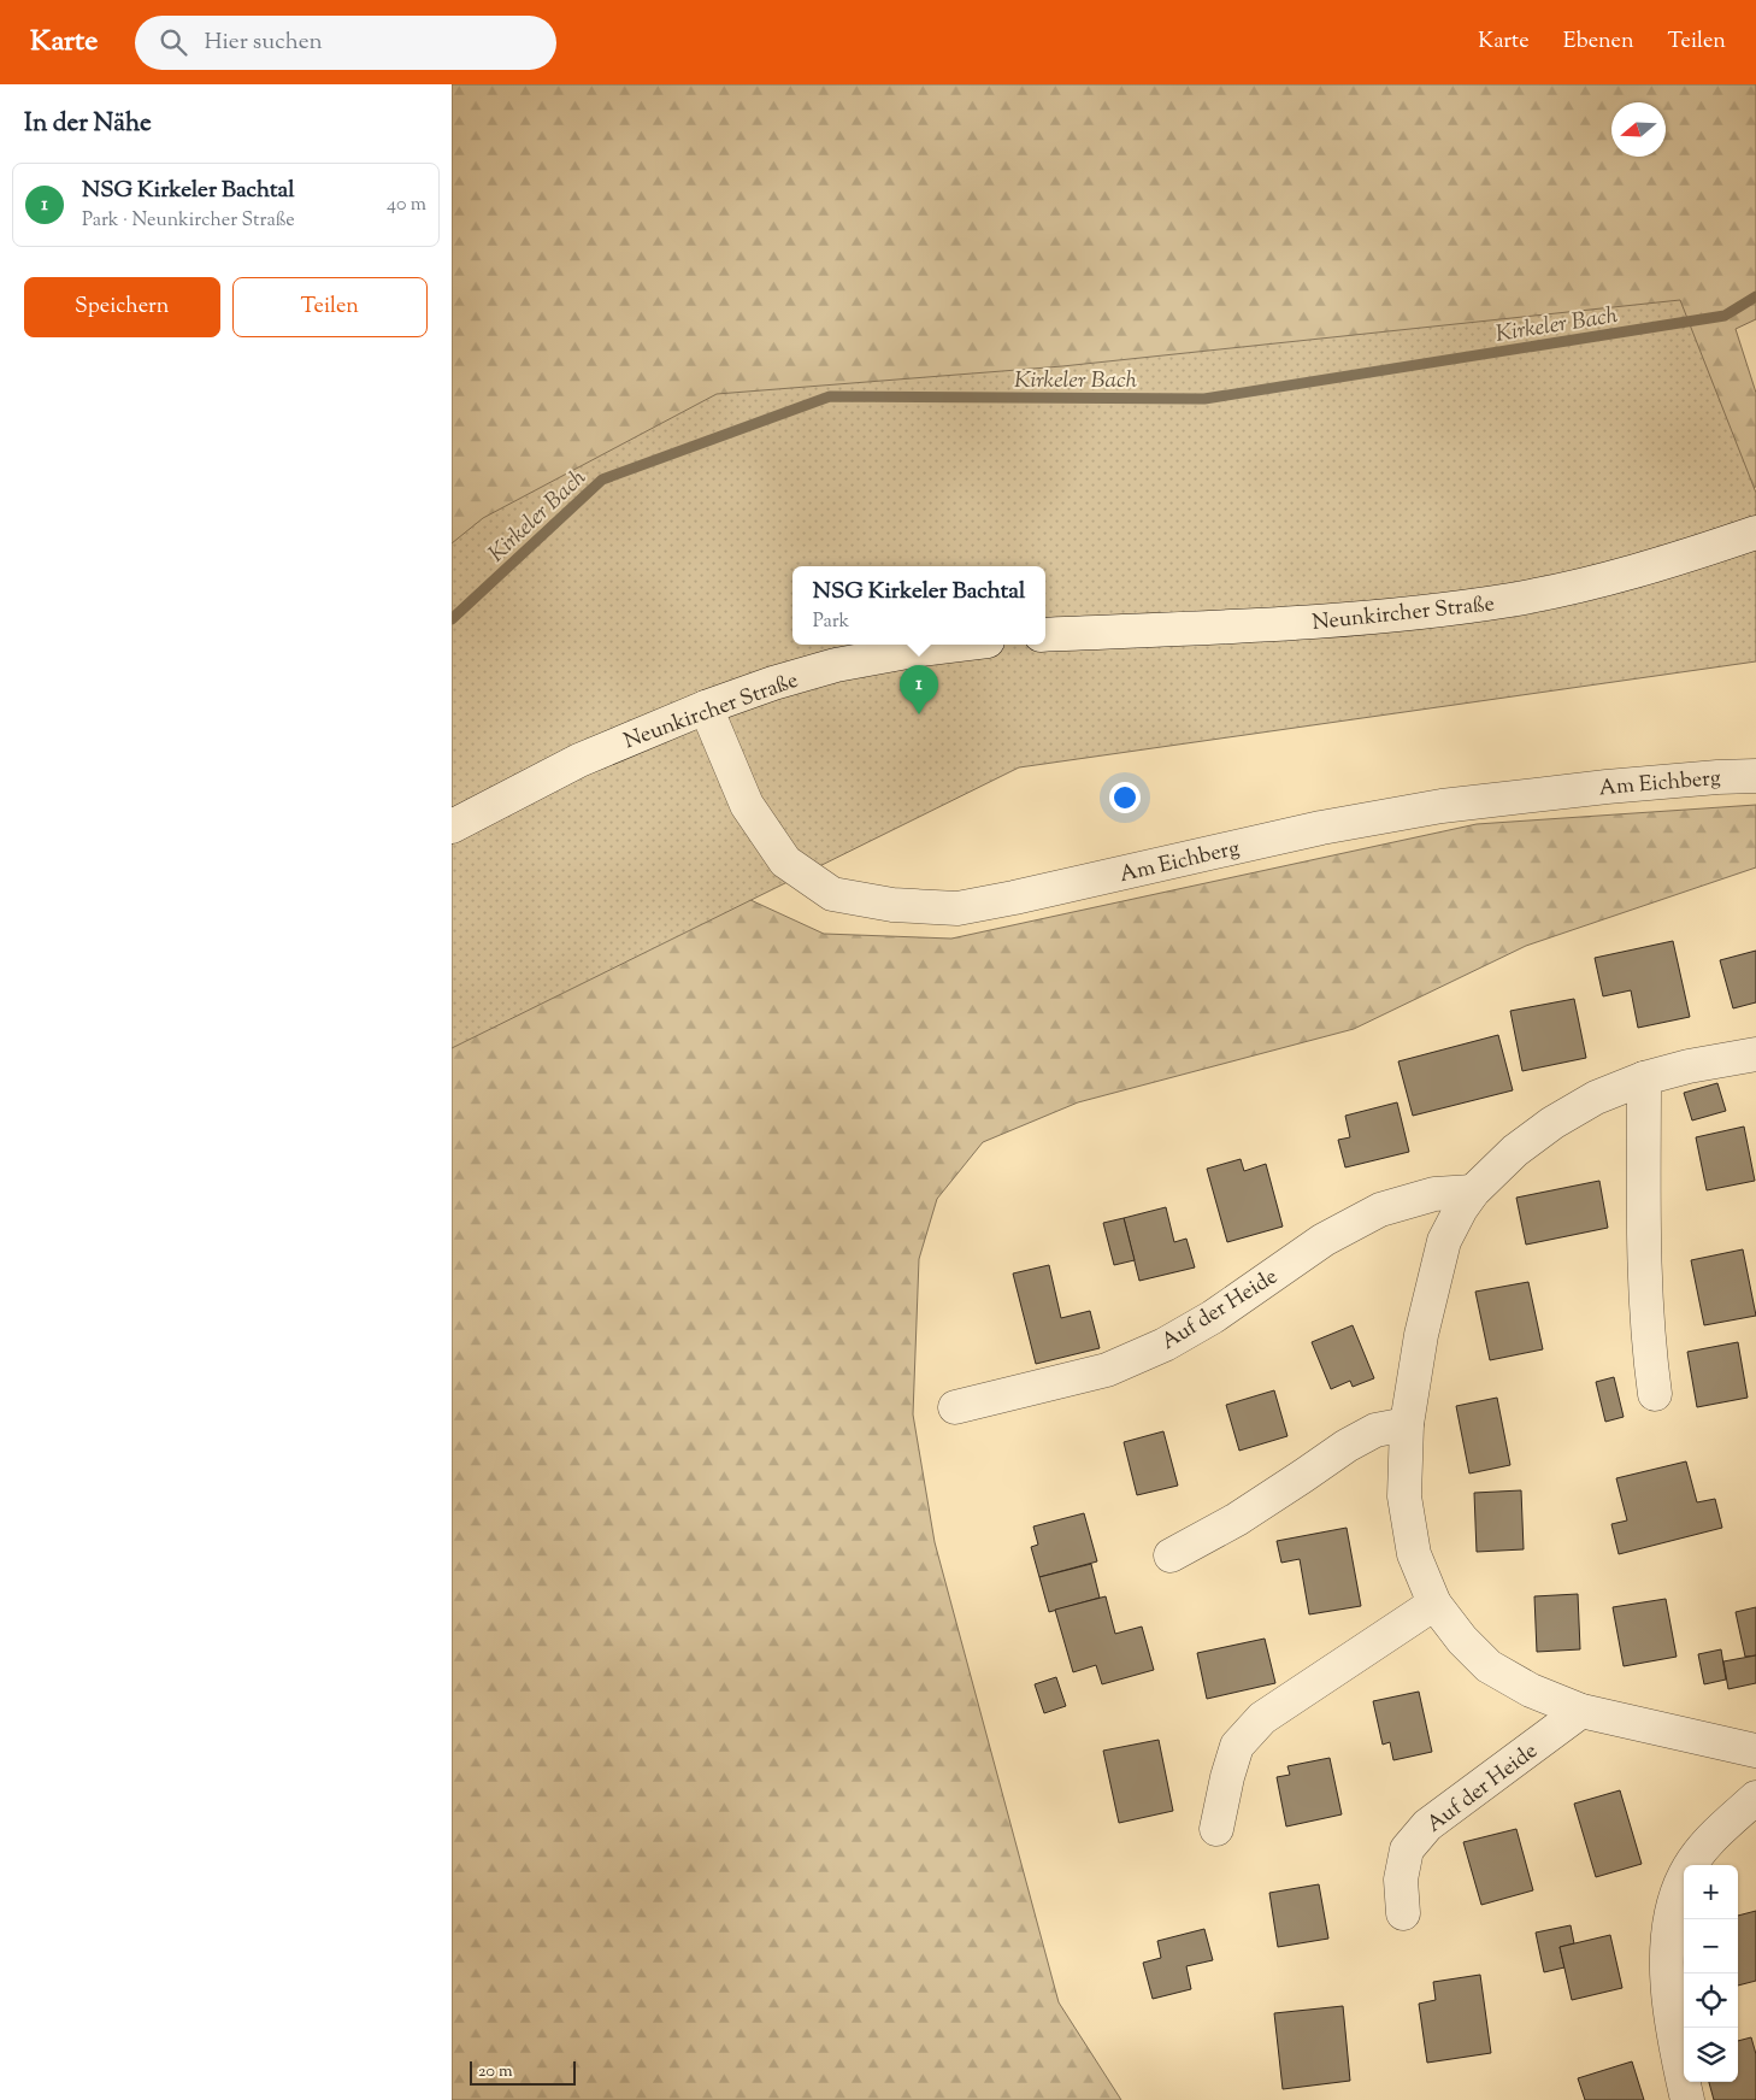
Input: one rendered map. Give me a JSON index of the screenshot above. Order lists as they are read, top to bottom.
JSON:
{
  "streets": {
    "street": ["Neunkircher Straße", "Am Eichberg", "Auf der Heide"]
  },
  "crossings": [
    ["Neunkircher Straße", "Am Eichberg"]
  ],
  "water": ["Kirkeler Bach"],
  "scale_bar": "20 m",
  "north": "left",
  "page": {
    "header": "Karte",
    "search": "Hier suchen",
    "nav": ["Karte", "Ebenen", "Teilen"],
    "heading": "In der Nähe",
    "list": [
      {
        "mark": "1",
        "name": "NSG Kirkeler Bachtal",
        "note": "Park · Neunkircher Straße",
        "value": "40 m"
      }
    ],
    "buttons": ["Speichern", "Teilen"],
    "popup": ["NSG Kirkeler Bachtal", "Park"],
    "pins": "1",
    "map_buttons": ["+", "−"],
    "scale": "20 m"
  }
}
